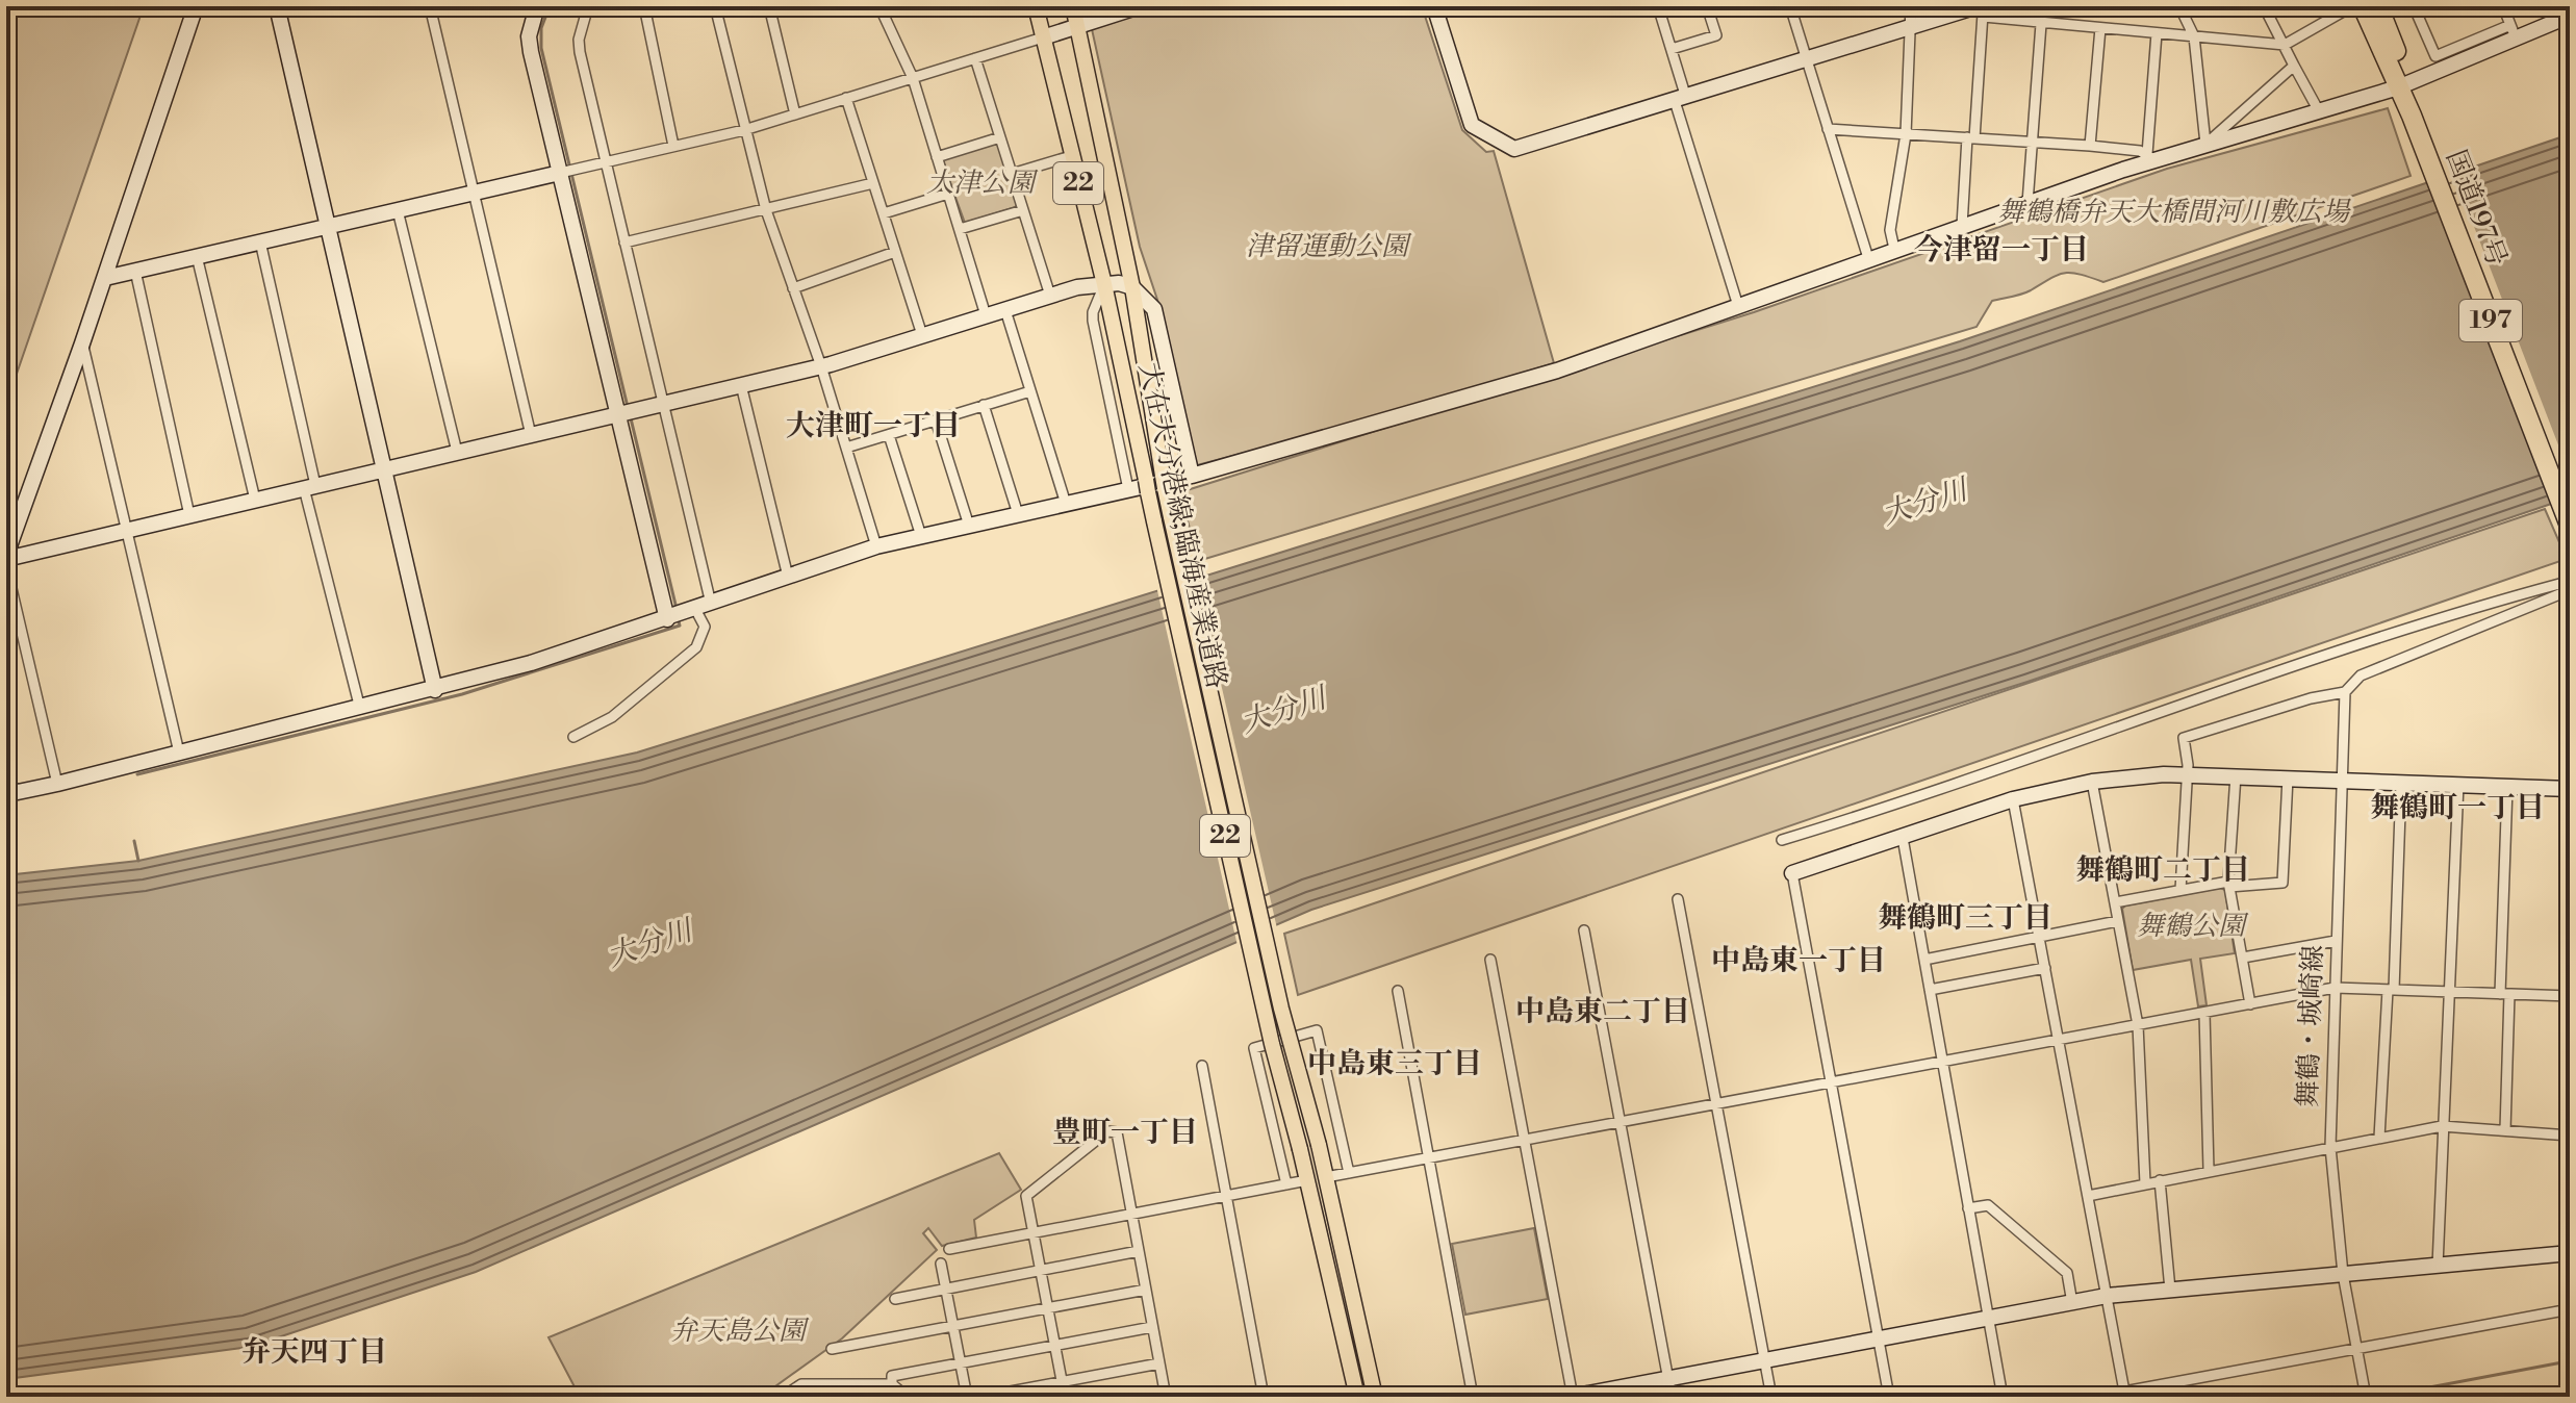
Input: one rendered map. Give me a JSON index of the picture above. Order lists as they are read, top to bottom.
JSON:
{
  "streets": {
    "highway": ["国道197号", "197"],
    "main road": ["22", "大在大分港線;臨海産業道路"],
    "street": ["舞鶴・城崎線"]
  },
  "districts": [
    "今津留一丁目",
    "大津町一丁目",
    "舞鶴町一丁目",
    "舞鶴町二丁目",
    "舞鶴町三丁目",
    "中島東一丁目",
    "中島東二丁目",
    "中島東三丁目",
    "豊町一丁目",
    "弁天四丁目"
  ],
  "water": ["大分川"],
  "parks": [
    "大津公園",
    "舞鶴橋弁天大橋間河川敷広場",
    "津留運動公園",
    "舞鶴公園",
    "弁天島公園"
  ]
}
